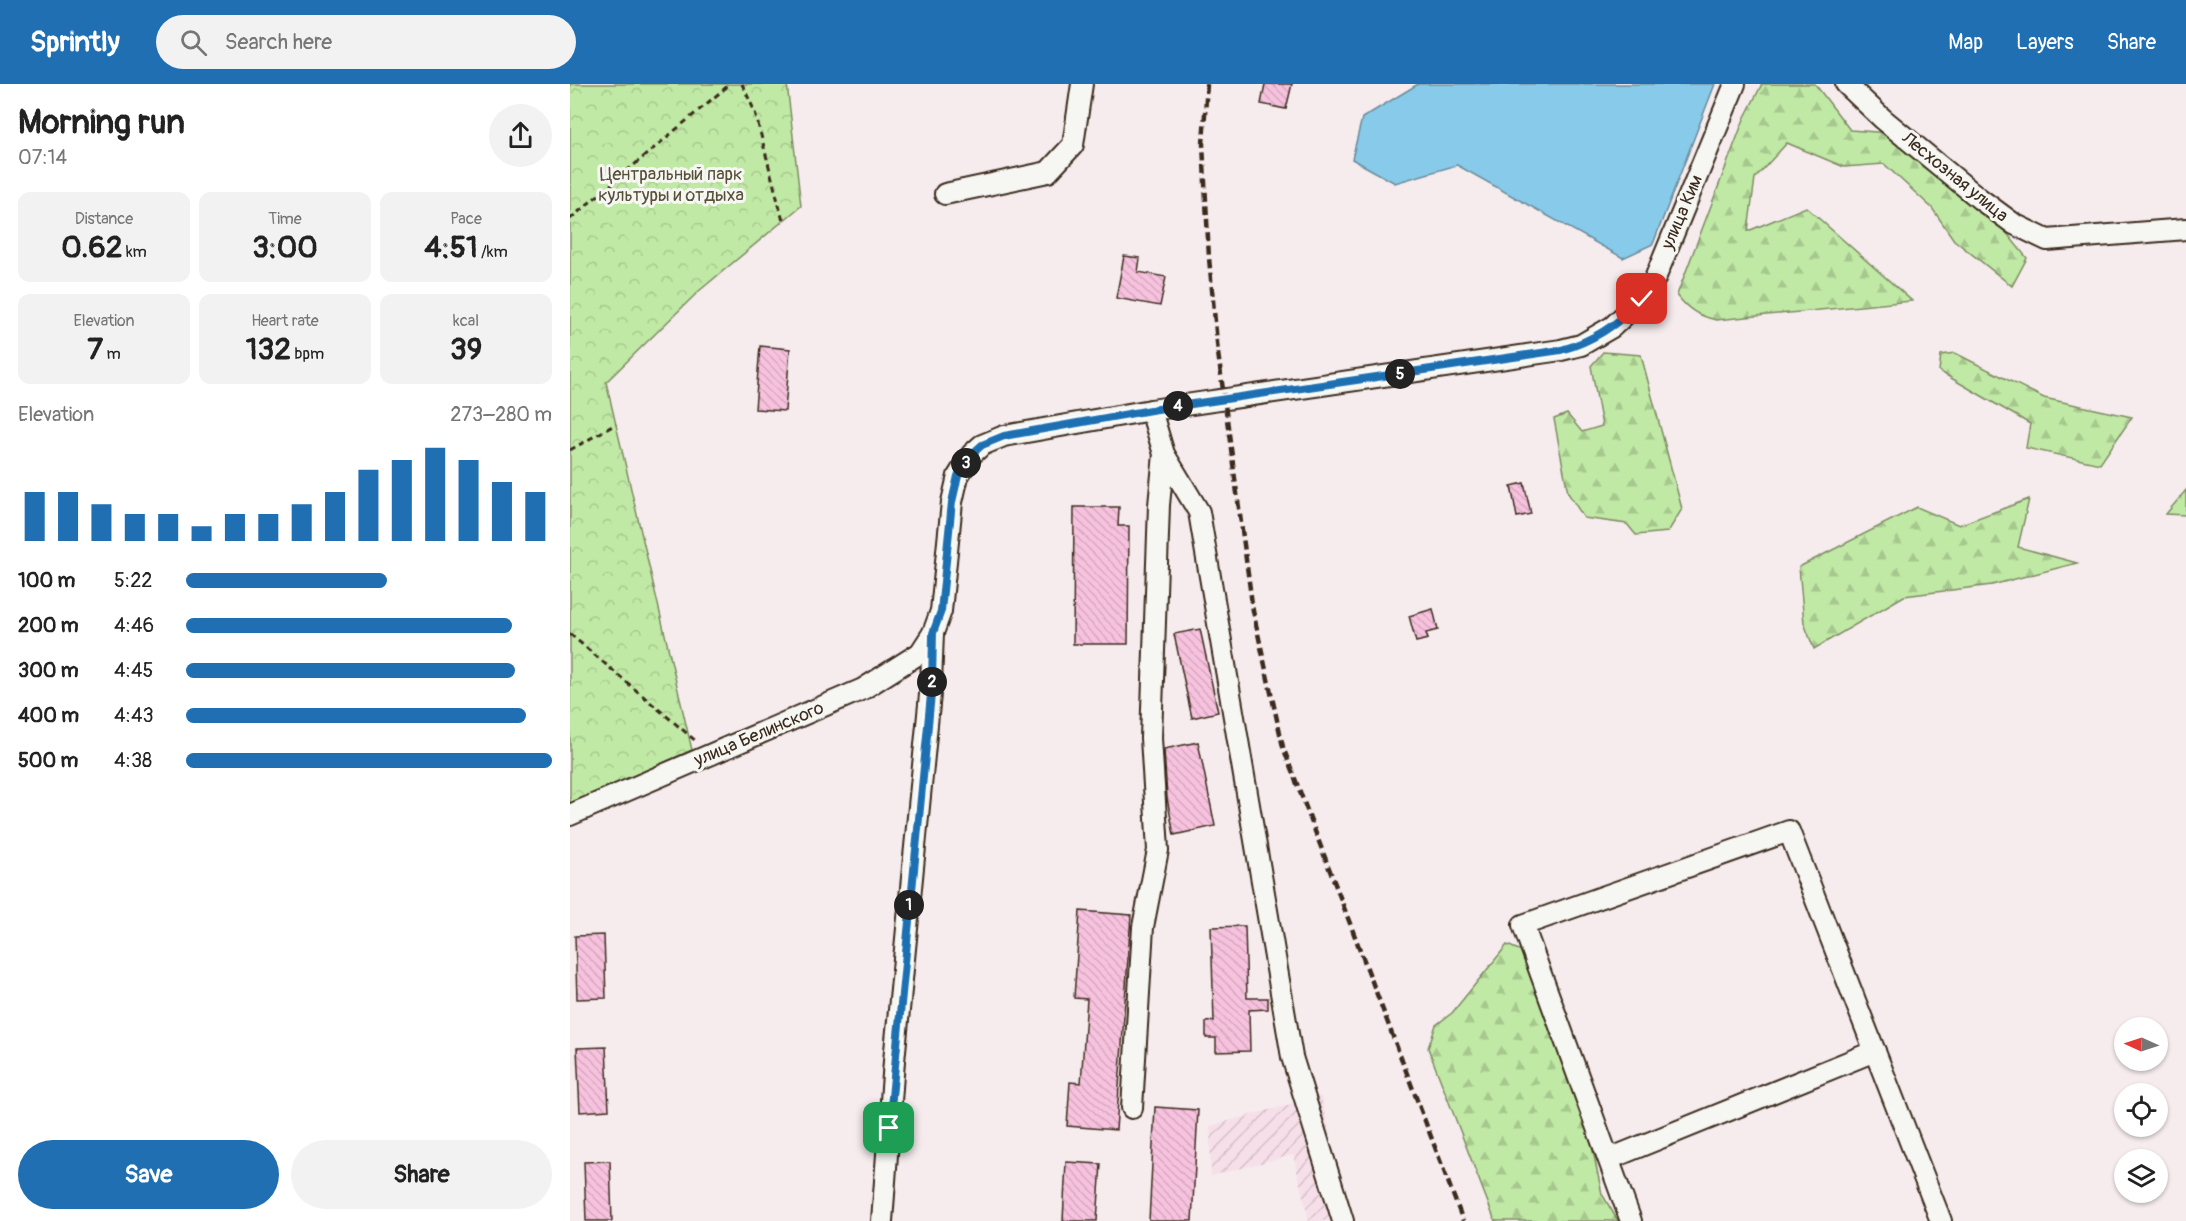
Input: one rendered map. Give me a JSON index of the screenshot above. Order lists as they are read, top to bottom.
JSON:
{
  "streets": {
    "street": ["Лесхозная улица", "улица Ким", "улица Белинского"]
  },
  "crossings": [
    ["улица Ким", "улица Белинского"]
  ],
  "parks": ["Центральный парк культуры и отдыха"],
  "north": "left",
  "page": {
    "header": "Sprintly",
    "search": "Search here",
    "nav": ["Map", "Layers", "Share"],
    "heading": ["Morning run", "07:14"],
    "stats": [
      ["Distance", "0.62 km"],
      ["Time", "3:00"],
      ["Pace", "4:51 /km"],
      ["Elevation", "7 m"],
      ["Heart rate", "132 bpm"],
      ["kcal", "39"]
    ],
    "pins": [
      "5",
      "4",
      "3",
      "2",
      "1"
    ],
    "chart": ["Elevation", "273–280 m"],
    "list": [
      {
        "name": "100 m",
        "note": "5:22"
      },
      {
        "name": "200 m",
        "note": "4:46"
      },
      {
        "name": "300 m",
        "note": "4:45"
      },
      {
        "name": "400 m",
        "note": "4:43"
      },
      {
        "name": "500 m",
        "note": "4:38"
      }
    ],
    "buttons": ["Save", "Share"]
  }
}
